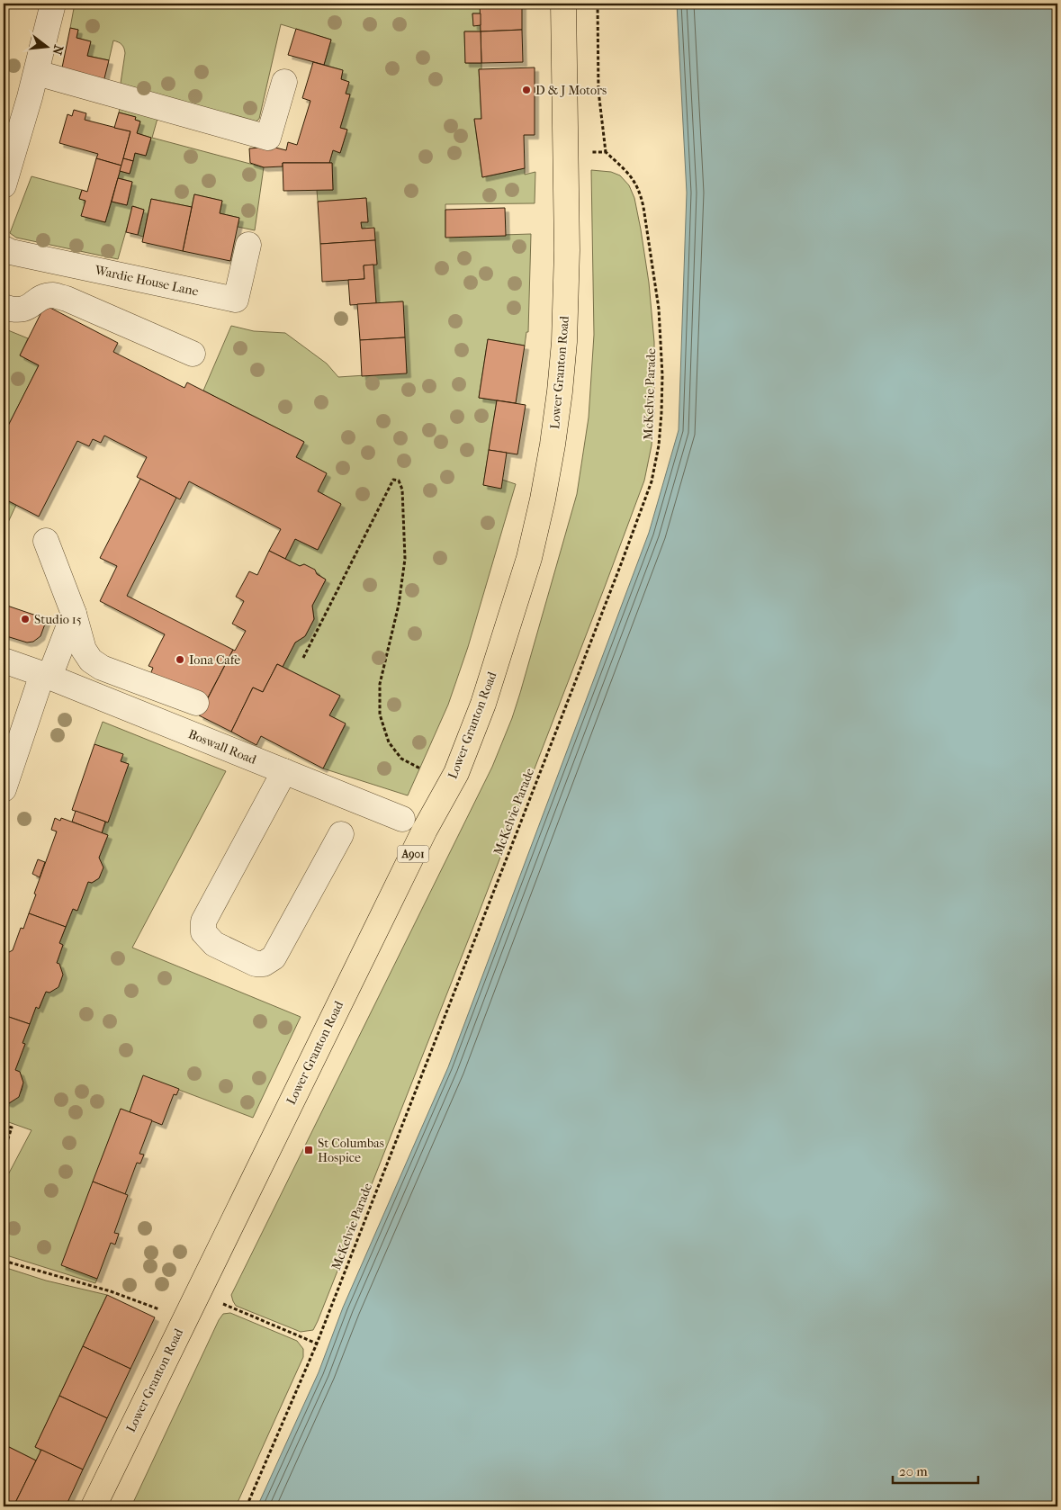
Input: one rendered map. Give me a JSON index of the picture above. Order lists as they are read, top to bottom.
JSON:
{
  "streets": {
    "main road": ["Lower Granton Road", "A901"],
    "street": ["Wardie House Lane", "Boswall Road"],
    "path": ["McKelvie Parade"]
  },
  "places": {
    "other": ["D & J Motors", "Studio 15", "Iona Cafe"],
    "transit": ["St Columbas Hospice"]
  },
  "scale_bar": "20 m",
  "north": "right"
}
